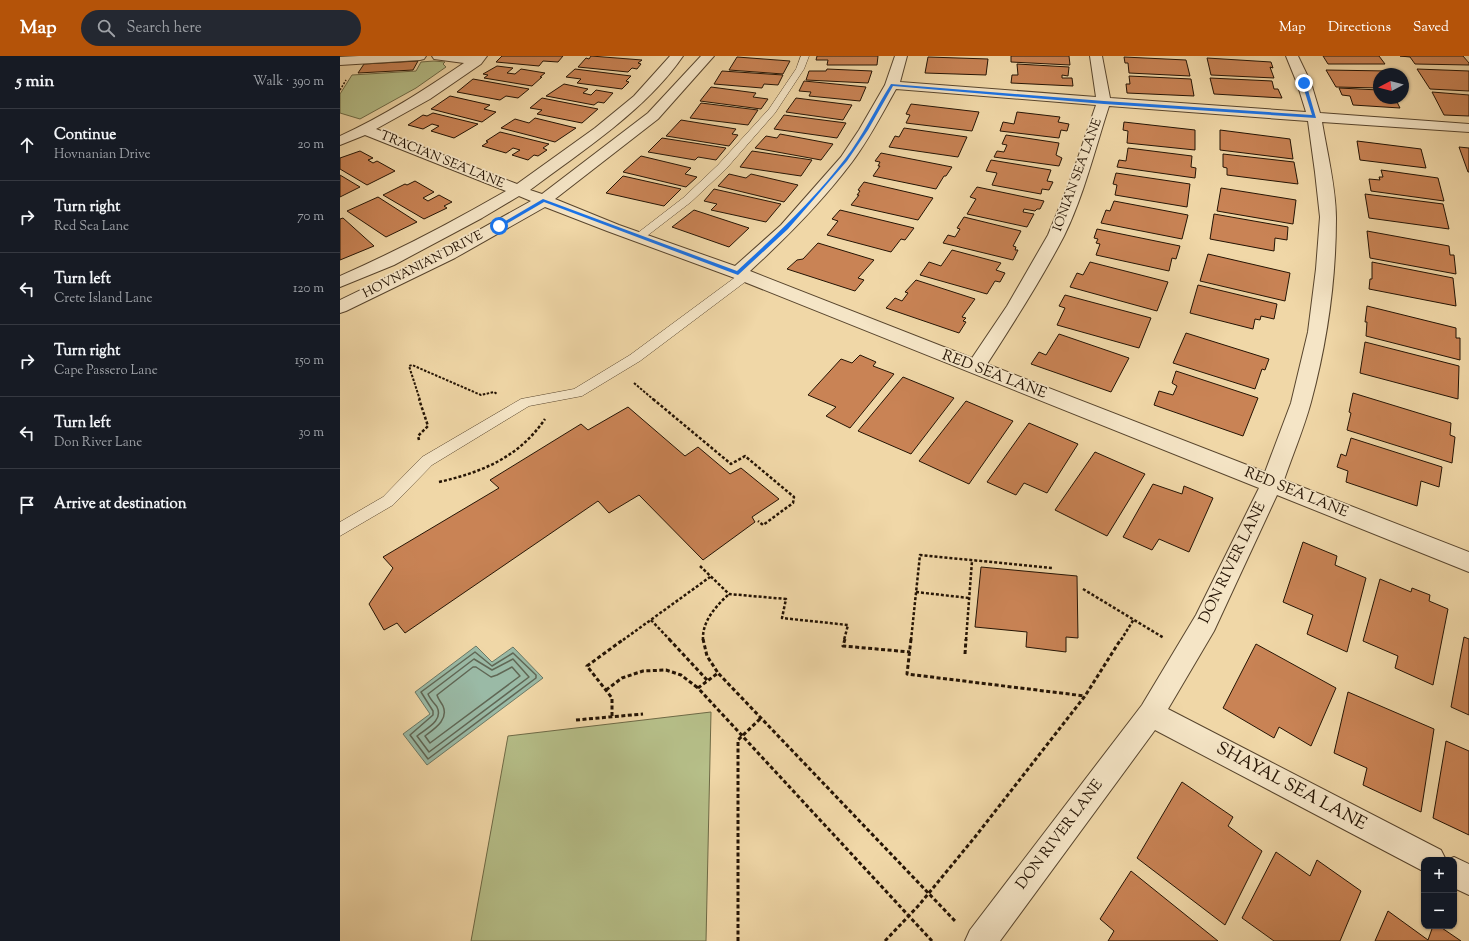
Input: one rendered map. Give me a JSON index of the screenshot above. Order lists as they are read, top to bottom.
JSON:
{
  "streets": {
    "street": [
      "TRACIAN SEA LANE",
      "IONIAN SEA LANE",
      "HOVNANIAN DRIVE",
      "RED SEA LANE",
      "DON RIVER LANE",
      "SHAYAL SEA LANE"
    ]
  },
  "crossings": [
    ["TRACIAN SEA LANE", "HOVNANIAN DRIVE"],
    ["TRACIAN SEA LANE", "RED SEA LANE"],
    ["IONIAN SEA LANE", "RED SEA LANE"],
    ["HOVNANIAN DRIVE", "RED SEA LANE"],
    ["RED SEA LANE", "DON RIVER LANE"],
    ["DON RIVER LANE", "SHAYAL SEA LANE"]
  ],
  "north": "left",
  "page": {
    "header": "Map",
    "search": "Search here",
    "nav": ["Map", "Directions", "Saved"],
    "heading": ["5 min", "Walk · 390 m"],
    "list": [
      ["Continue", "Hovnanian Drive", "20 m"],
      ["Turn right", "Red Sea Lane", "70 m"],
      ["Turn left", "Crete Island Lane", "120 m"],
      ["Turn right", "Cape Passero Lane", "150 m"],
      ["Turn left", "Don River Lane", "30 m"],
      "Arrive at destination"
    ],
    "map_buttons": ["+", "−"]
  }
}
